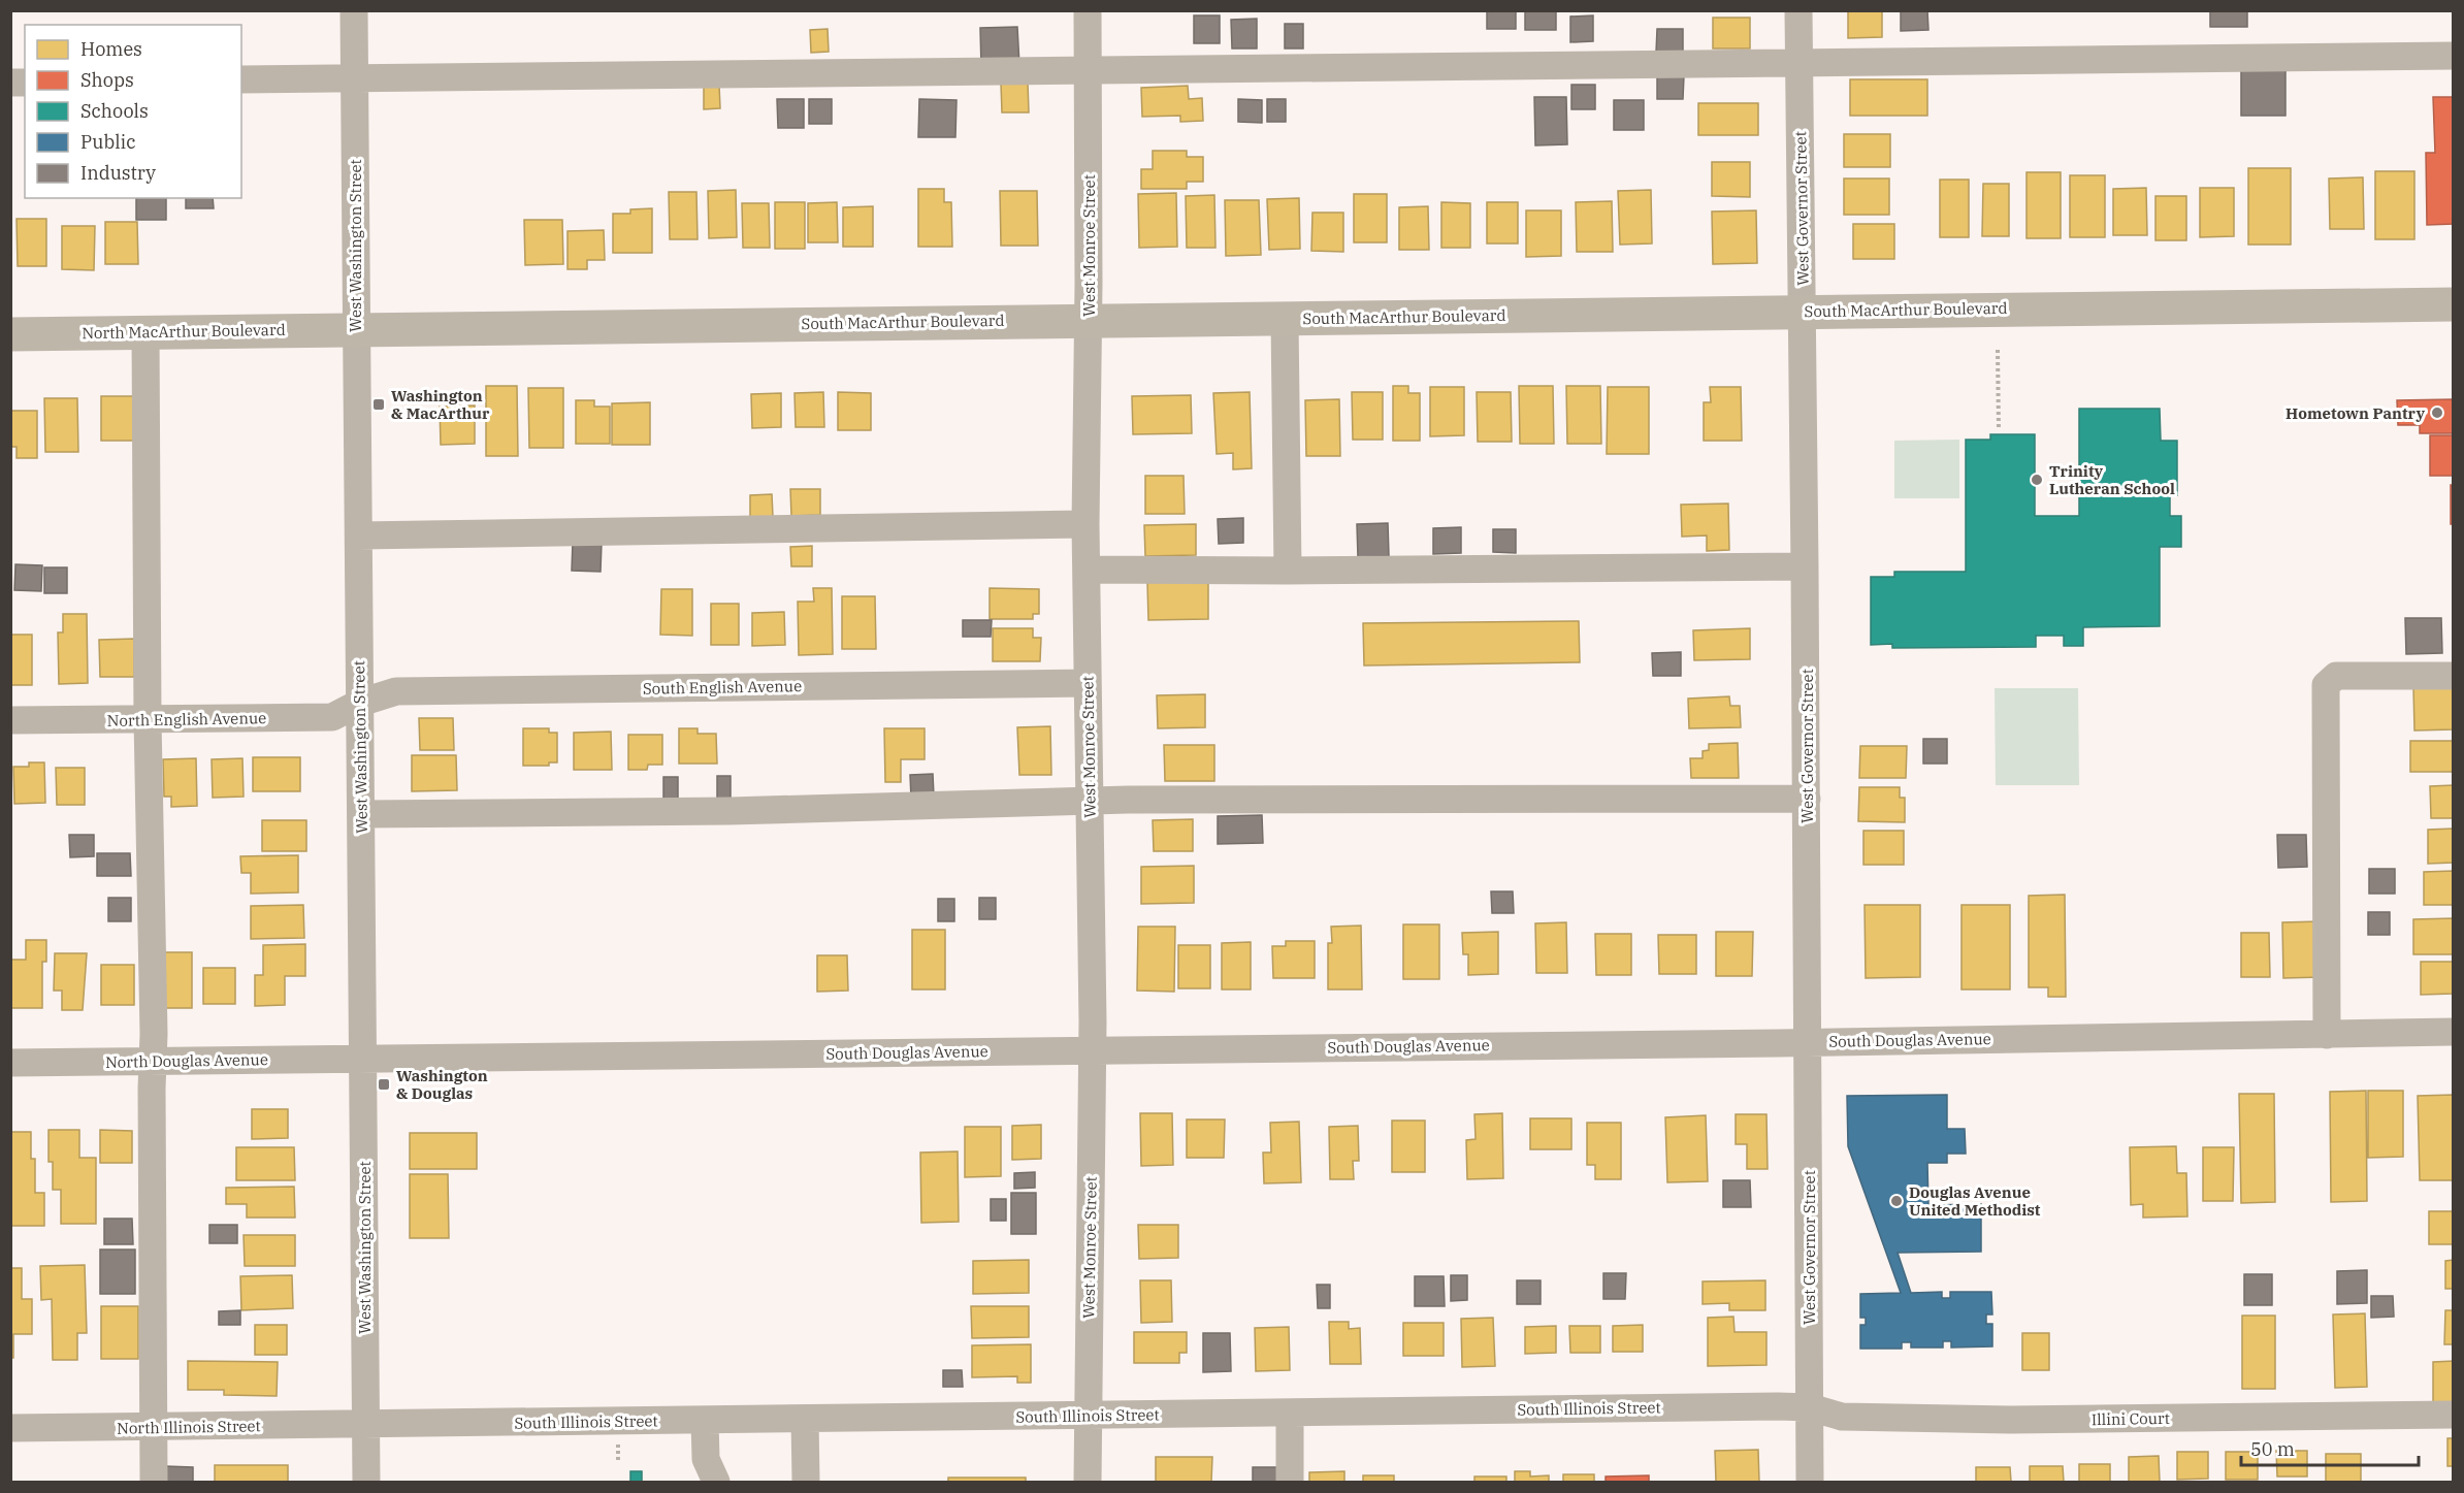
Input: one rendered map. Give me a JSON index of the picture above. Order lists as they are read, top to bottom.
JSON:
{
  "streets": {
    "main road": ["South MacArthur Boulevard", "North MacArthur Boulevard"],
    "street": [
      "West Governor Street",
      "West Washington Street",
      "West Monroe Street",
      "South English Avenue",
      "North English Avenue",
      "South Douglas Avenue",
      "North Douglas Avenue",
      "South Illinois Street",
      "Illini Court",
      "North Illinois Street"
    ]
  },
  "crossings": [
    ["West Governor Street", "South MacArthur Boulevard"],
    ["West Governor Street", "South Douglas Avenue"],
    ["West Governor Street", "South Illinois Street"],
    ["West Governor Street", "Illini Court"],
    ["West Washington Street", "South MacArthur Boulevard"],
    ["West Washington Street", "North MacArthur Boulevard"],
    ["West Washington Street", "South English Avenue"],
    ["West Washington Street", "North English Avenue"],
    ["West Washington Street", "South Douglas Avenue"],
    ["West Washington Street", "North Douglas Avenue"],
    ["West Washington Street", "South Illinois Street"],
    ["West Washington Street", "North Illinois Street"],
    ["West Monroe Street", "South MacArthur Boulevard"],
    ["West Monroe Street", "South English Avenue"],
    ["West Monroe Street", "South Douglas Avenue"],
    ["West Monroe Street", "South Illinois Street"],
    ["South MacArthur Boulevard", "North MacArthur Boulevard"],
    ["South English Avenue", "North English Avenue"],
    ["South Douglas Avenue", "North Douglas Avenue"],
    ["South Illinois Street", "Illini Court"],
    ["South Illinois Street", "North Illinois Street"]
  ],
  "places": {
    "transit": ["Washington & MacArthur", "Washington & Douglas"],
    "other": ["Hometown Pantry", "Trinity Lutheran School", "Douglas Avenue United Methodist"]
  },
  "legend": [
    "Homes",
    "Shops",
    "Schools",
    "Public",
    "Industry"
  ],
  "scale_bar": "50 m"
}
